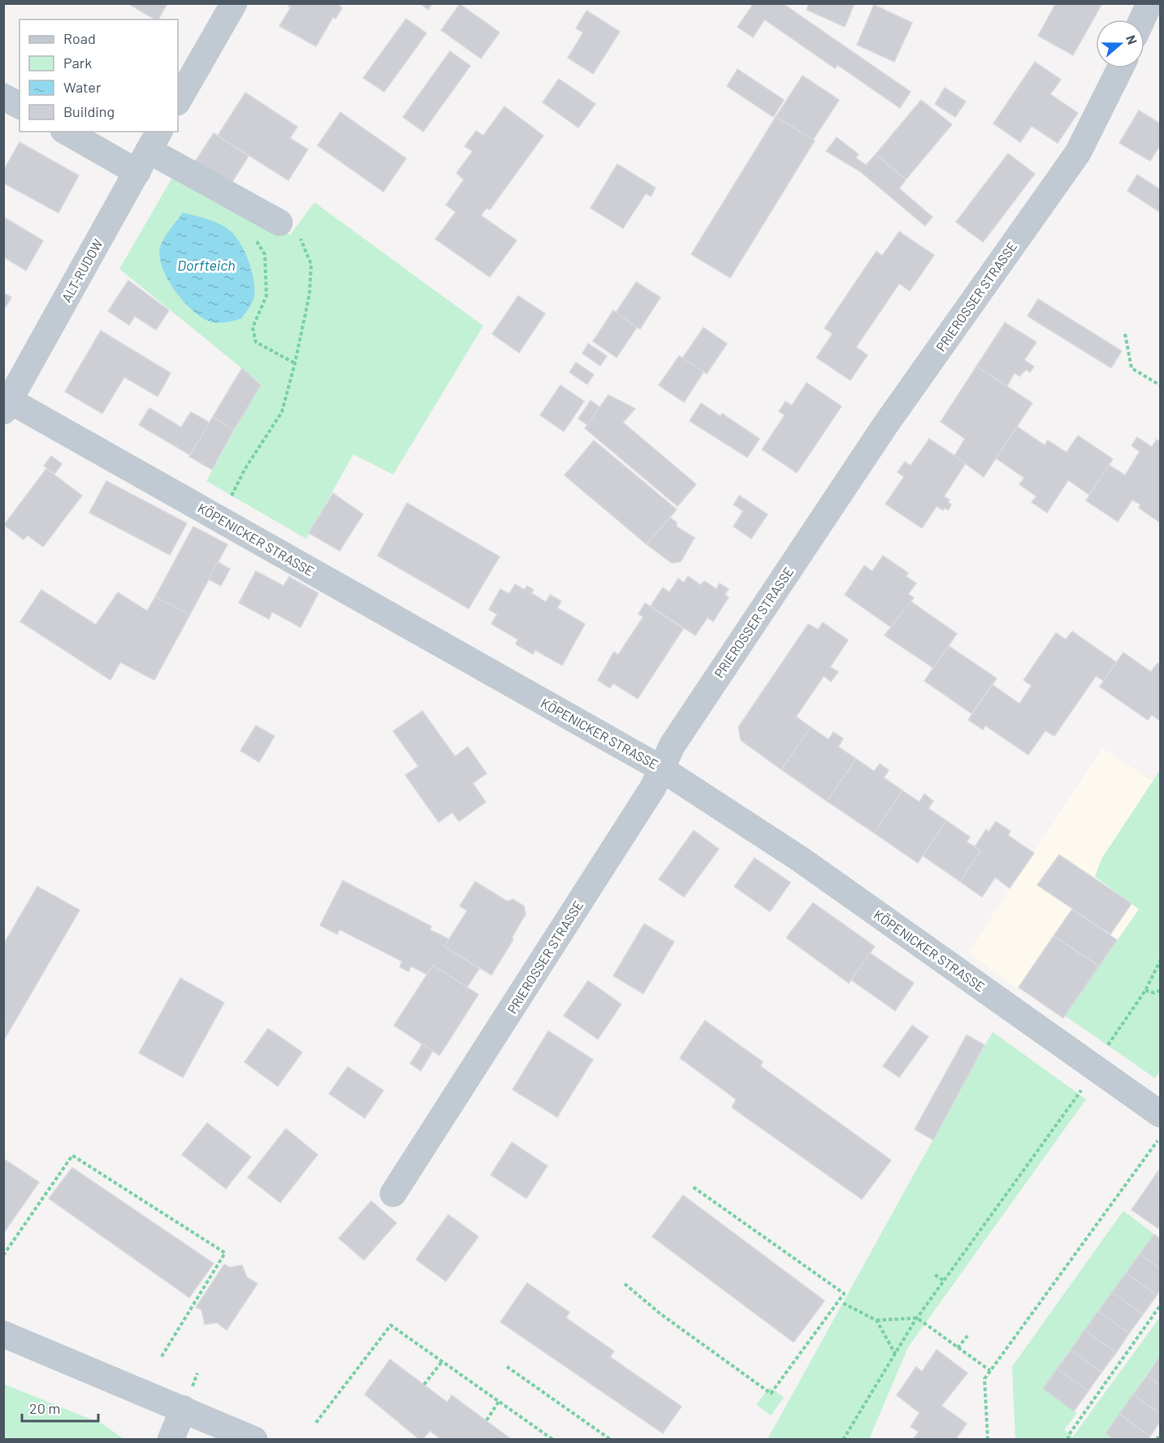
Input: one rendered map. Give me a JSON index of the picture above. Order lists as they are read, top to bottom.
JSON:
{
  "streets": {
    "street": ["ALT-RUDOW", "PRIEROSSER STRASSE", "KÖPENICKER STRASSE"]
  },
  "crossings": [
    ["ALT-RUDOW", "KÖPENICKER STRASSE"],
    ["PRIEROSSER STRASSE", "KÖPENICKER STRASSE"]
  ],
  "water": ["Dorfteich"],
  "legend": [
    "Road",
    "Park",
    "Water",
    "Building"
  ],
  "scale_bar": "20 m",
  "north": "right"
}
